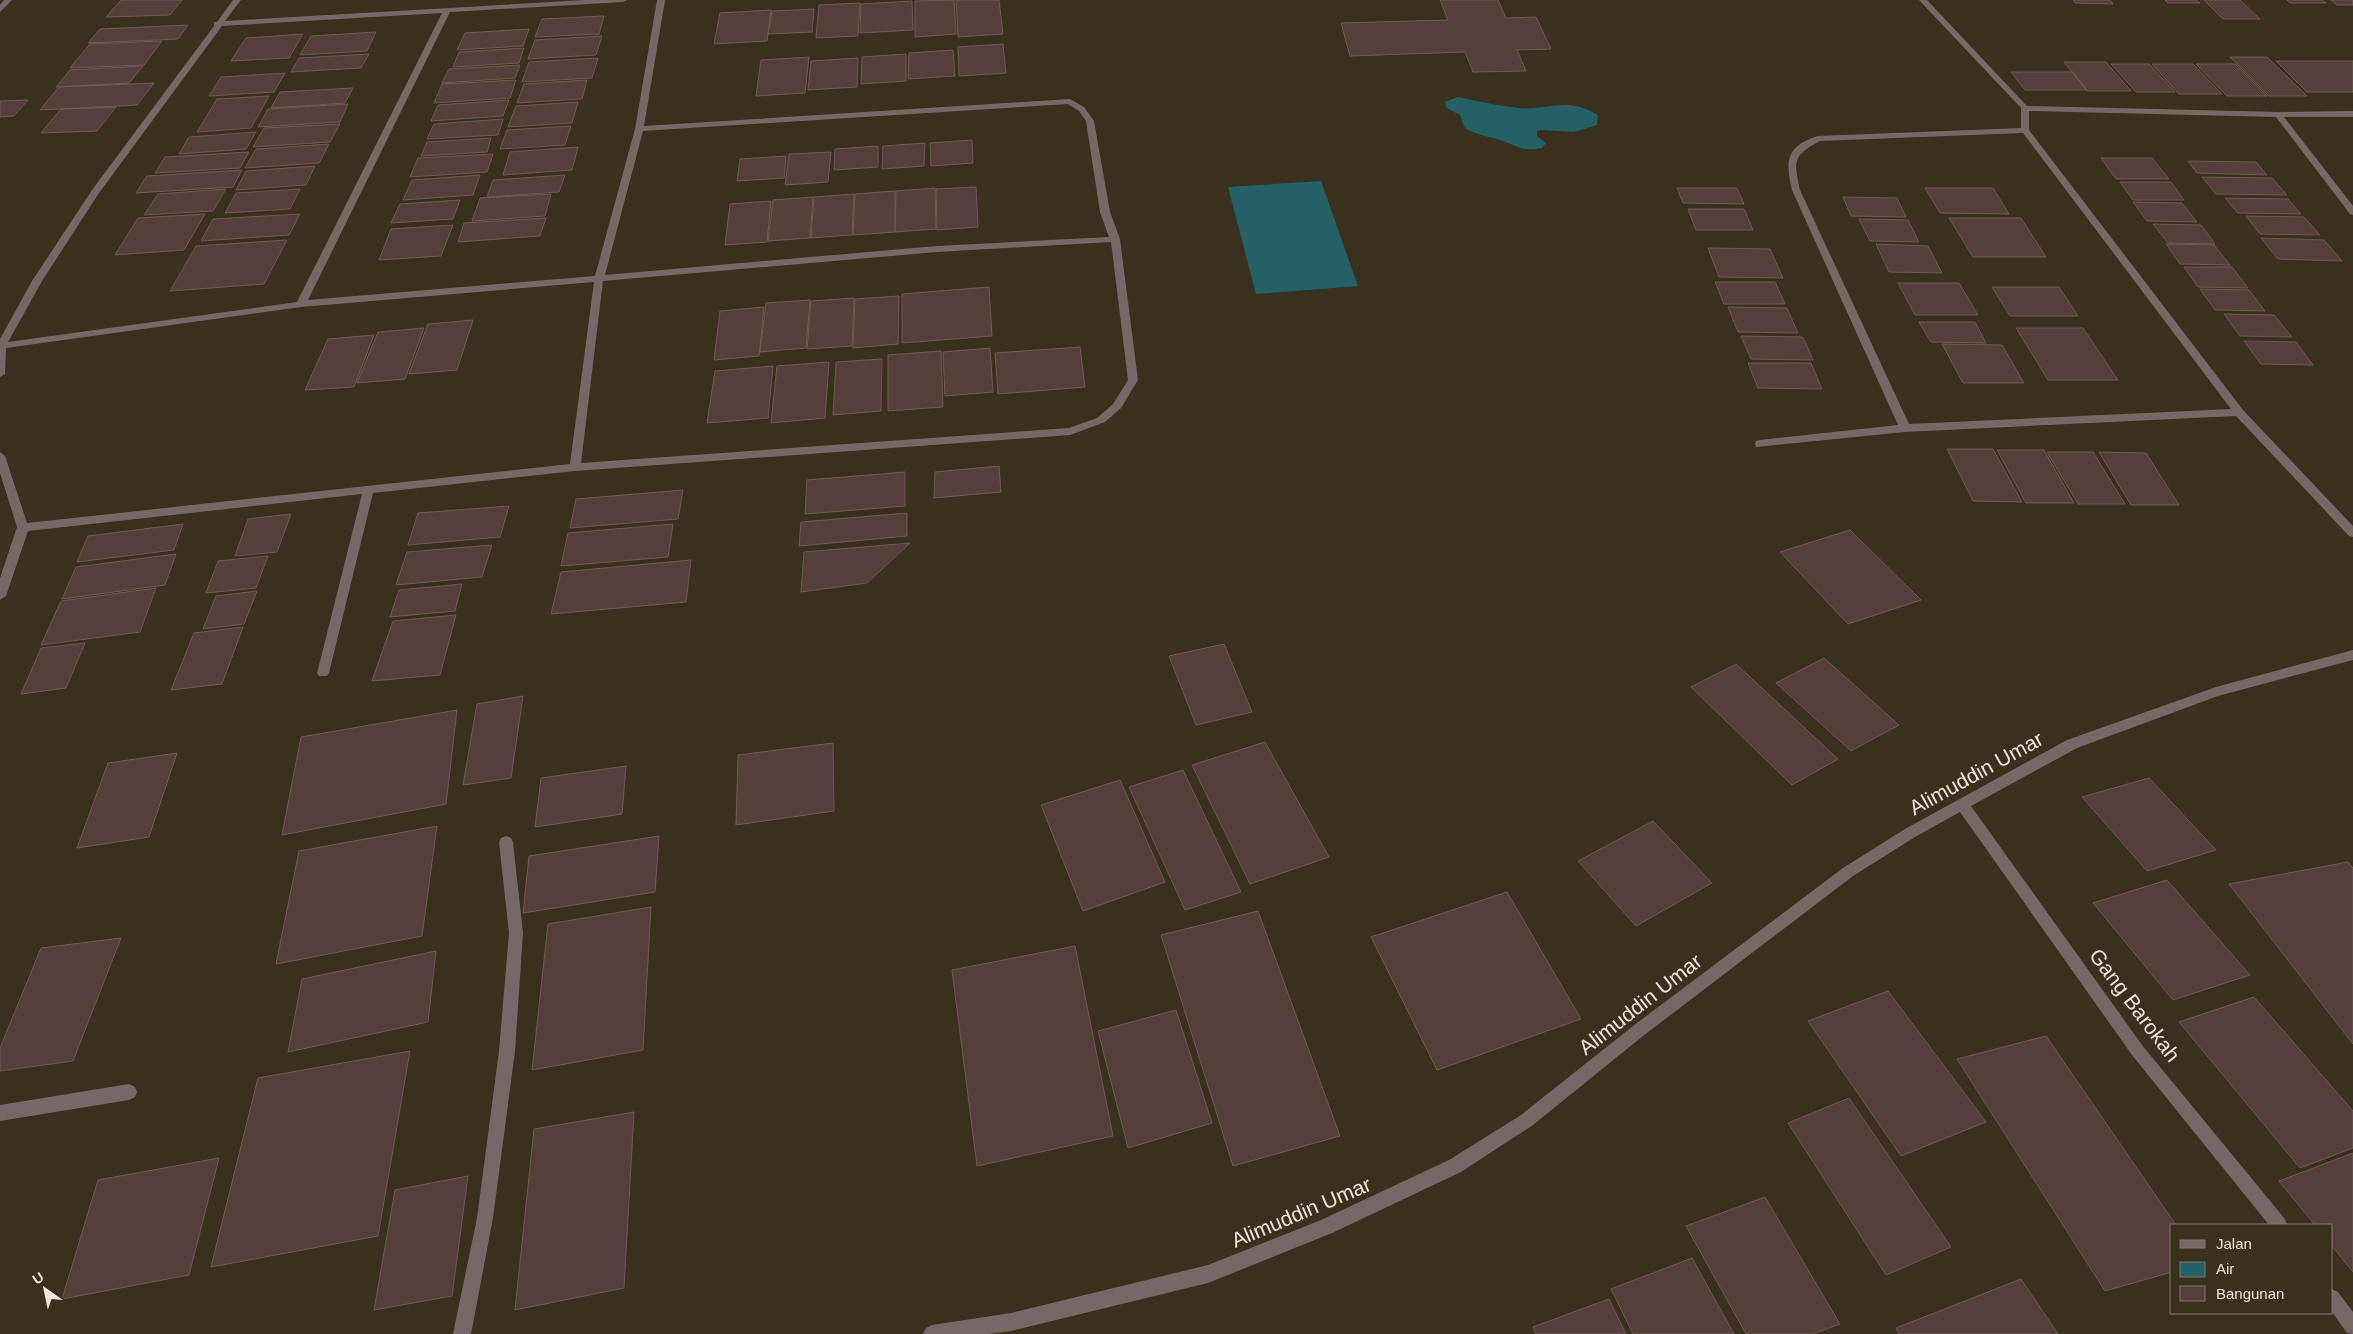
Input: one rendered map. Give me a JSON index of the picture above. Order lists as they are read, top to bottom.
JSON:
{
  "streets": {
    "street": ["Alimuddin Umar", "Gang Barokah"]
  },
  "crossings": [
    ["Alimuddin Umar", "Gang Barokah"]
  ],
  "legend": ["Jalan", "Air", "Bangunan"],
  "north": "top left"
}
